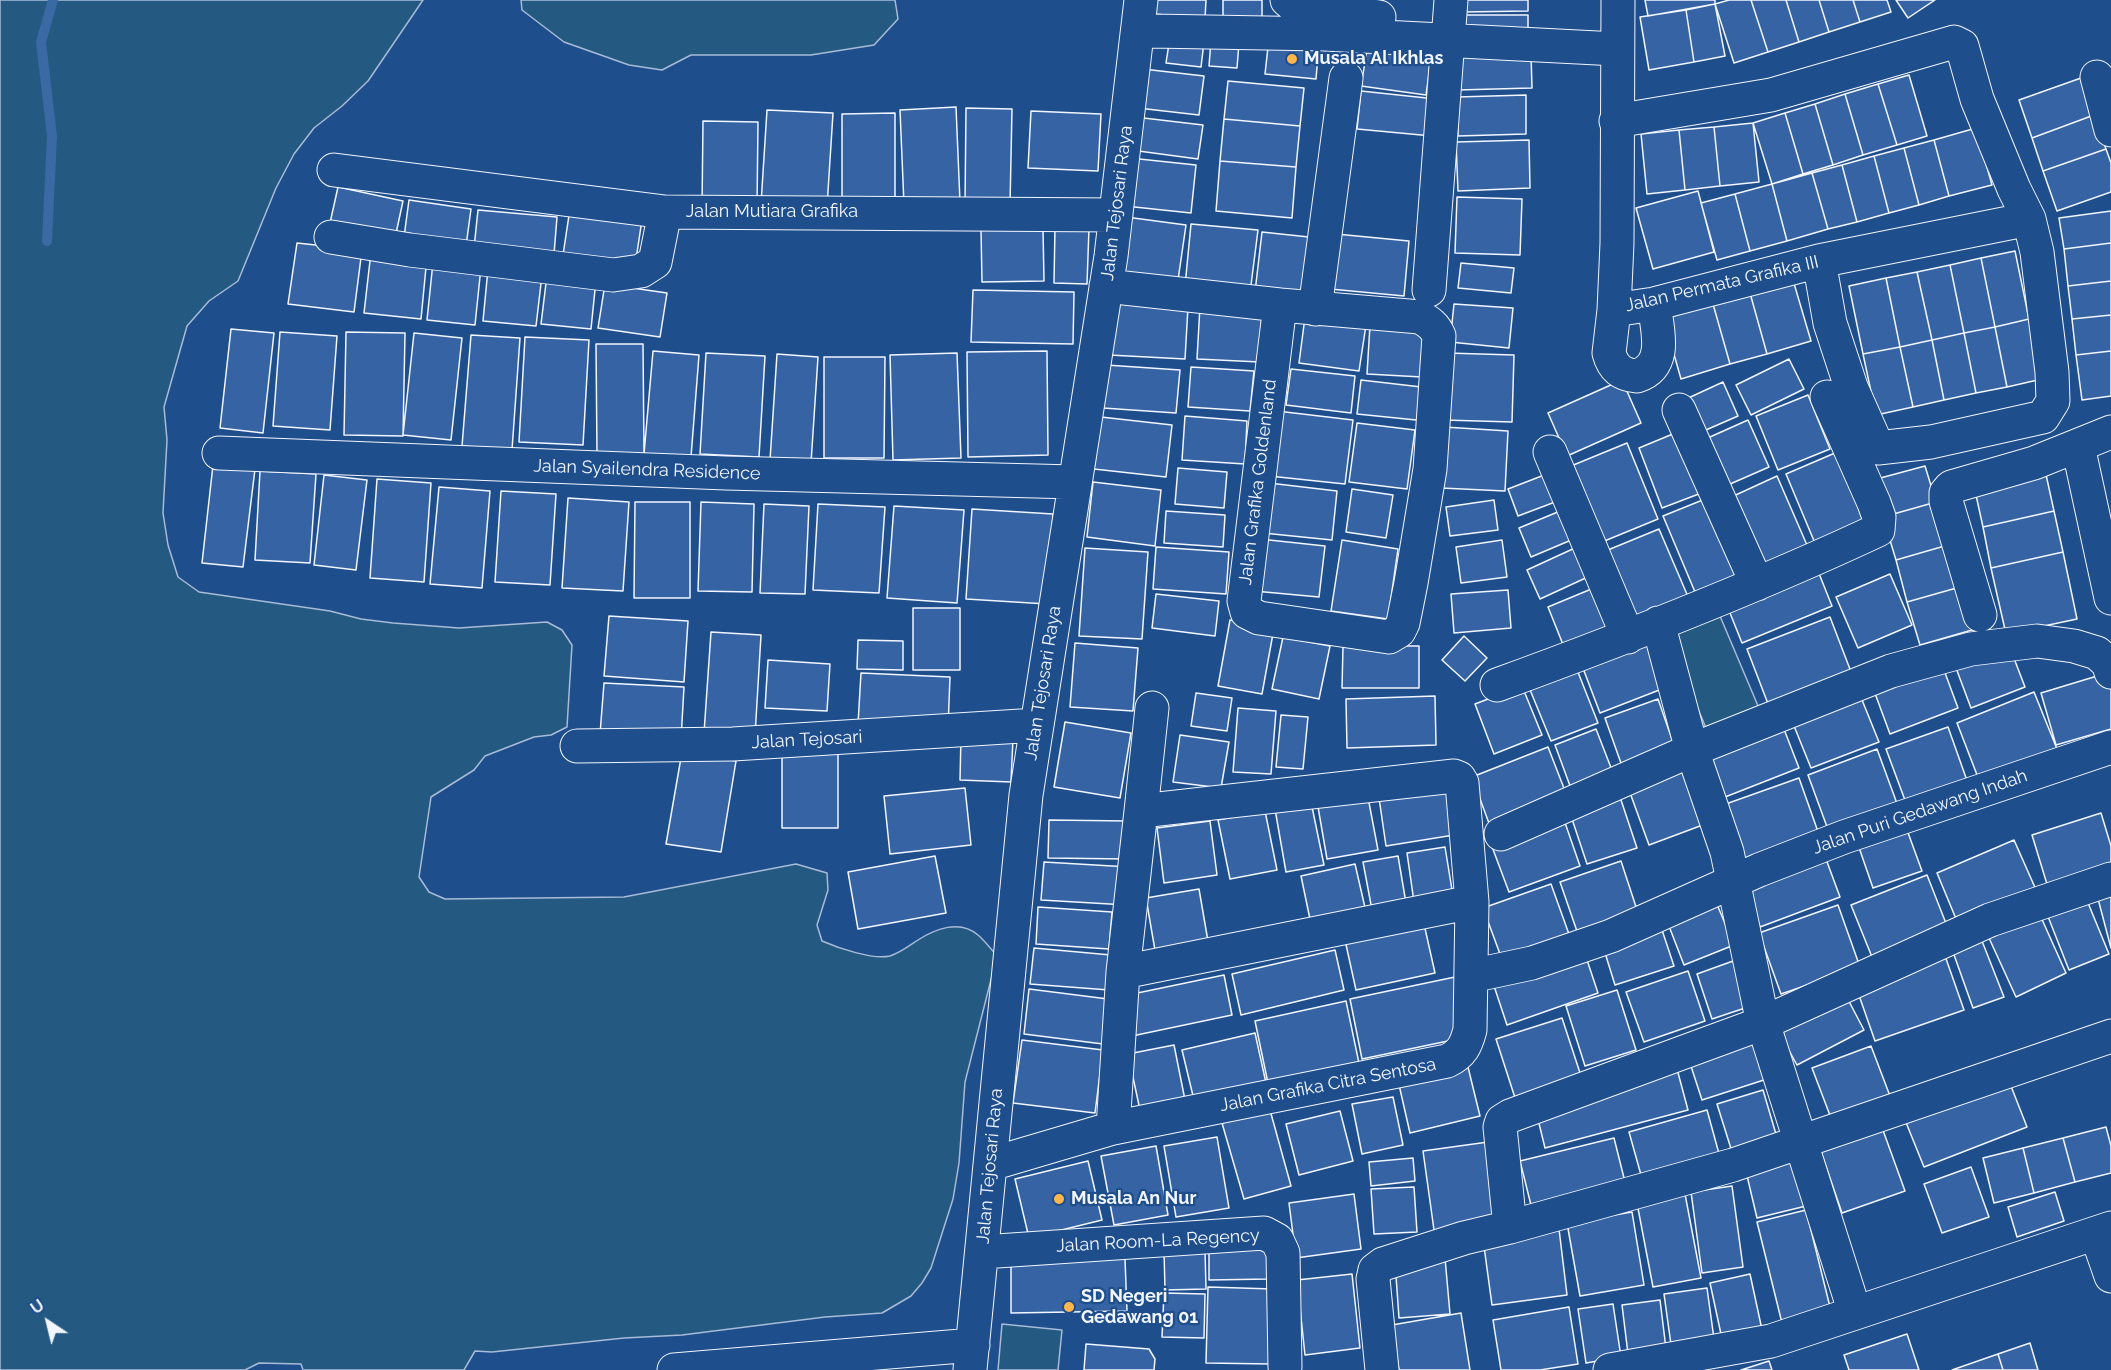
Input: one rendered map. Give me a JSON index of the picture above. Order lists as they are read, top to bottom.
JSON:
{
  "streets": {
    "street": [
      "Jalan Tejosari Raya",
      "Jalan Mutiara Grafika",
      "Jalan Permata Grafika III",
      "Jalan Syailendra Residence",
      "Jalan Grafika Goldenland",
      "Jalan Tejosari",
      "Jalan Puri Gedawang Indah",
      "Jalan Grafika Citra Sentosa",
      "Jalan Room-La Regency"
    ]
  },
  "crossings": [
    ["Jalan Tejosari Raya", "Jalan Mutiara Grafika"],
    ["Jalan Tejosari Raya", "Jalan Syailendra Residence"],
    ["Jalan Tejosari Raya", "Jalan Grafika Goldenland"],
    ["Jalan Tejosari Raya", "Jalan Tejosari"],
    ["Jalan Tejosari Raya", "Jalan Grafika Citra Sentosa"],
    ["Jalan Tejosari Raya", "Jalan Room-La Regency"],
    ["Jalan Puri Gedawang Indah", "Jalan Grafika Citra Sentosa"]
  ],
  "places": ["Musala Al Ikhlas", "Musala An Nur", "SD Negeri Gedawang 01"],
  "north": "top left"
}
